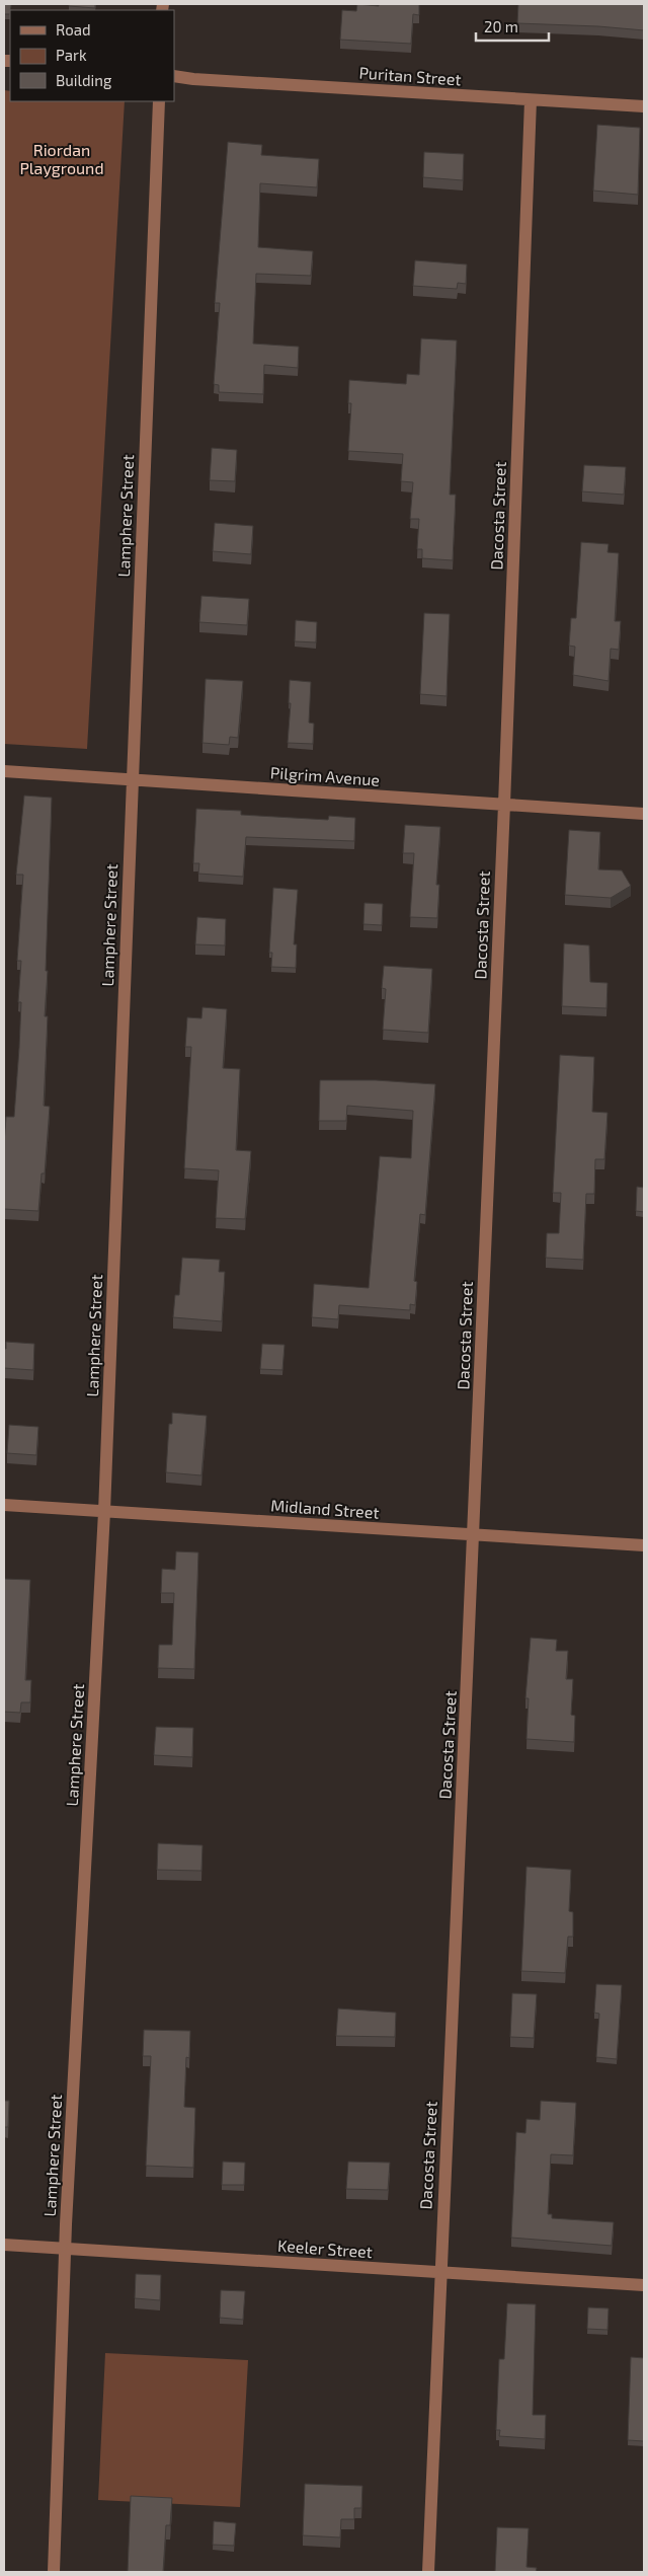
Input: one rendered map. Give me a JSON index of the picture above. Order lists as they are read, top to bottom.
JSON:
{
  "streets": {
    "street": [
      "Puritan Street",
      "Lamphere Street",
      "Dacosta Street",
      "Pilgrim Avenue",
      "Midland Street",
      "Keeler Street"
    ]
  },
  "crossings": [
    ["Puritan Street", "Dacosta Street"],
    ["Lamphere Street", "Pilgrim Avenue"],
    ["Lamphere Street", "Midland Street"],
    ["Lamphere Street", "Keeler Street"],
    ["Dacosta Street", "Pilgrim Avenue"],
    ["Dacosta Street", "Midland Street"],
    ["Dacosta Street", "Keeler Street"]
  ],
  "parks": ["Riordan Playground"],
  "legend": ["Road", "Park", "Building"],
  "scale_bar": "20 m"
}
